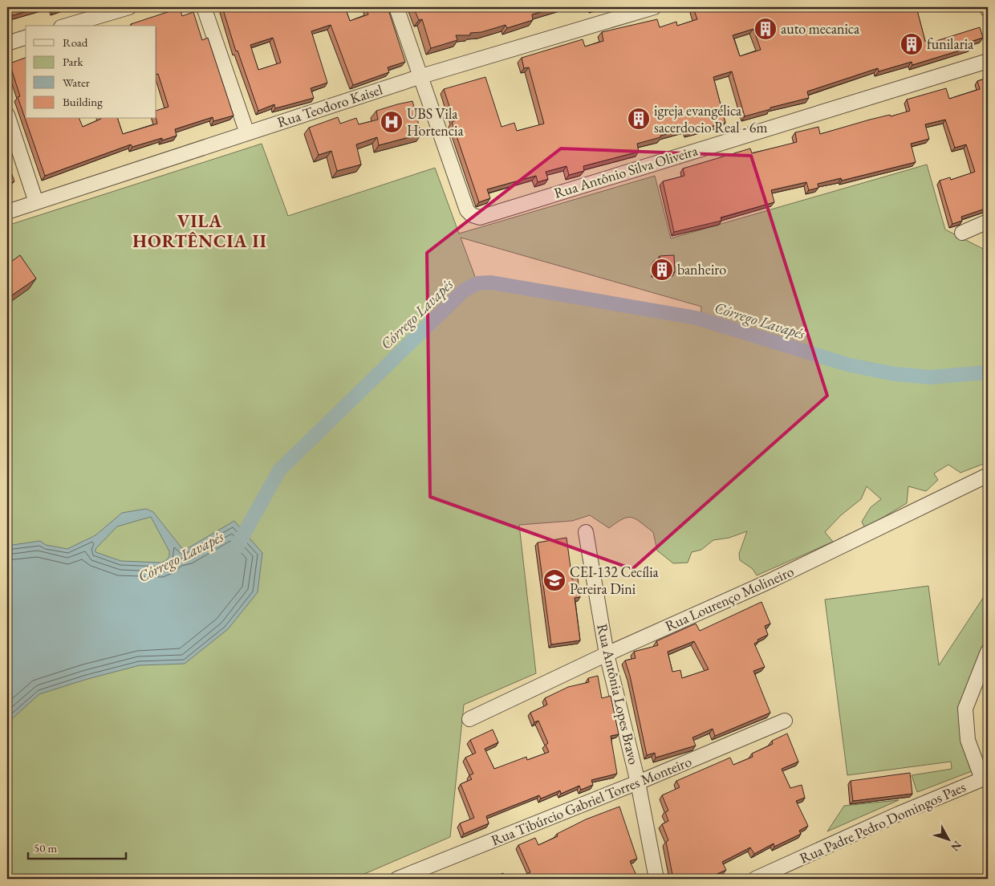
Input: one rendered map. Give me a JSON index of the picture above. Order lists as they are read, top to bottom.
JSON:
{
  "streets": {
    "street": [
      "Rua Teodoro Kaisel",
      "Rua Antônio Silva Oliveira",
      "Rua Lourenço Molineiro",
      "Rua Antônia Lopes Bravo",
      "Rua Tibúrcio Gabriel Torres Monteiro",
      "Rua Padre Pedro Domingos Paes"
    ]
  },
  "crossings": [
    ["Rua Teodoro Kaisel", "Rua Antônio Silva Oliveira"],
    ["Rua Lourenço Molineiro", "Rua Antônia Lopes Bravo"],
    ["Rua Antônia Lopes Bravo", "Rua Tibúrcio Gabriel Torres Monteiro"]
  ],
  "districts": ["VILA HORTÊNCIA II"],
  "water": ["Córrego Lavapés"],
  "places": {
    "building": [
      "auto mecanica",
      "funilaria",
      "igreja evangélica sacerdocio Real - 6m",
      "banheiro"
    ],
    "hospital": ["UBS Vila Hortencia"],
    "school or university": ["CEI-132 Cecília Pereira Dini"]
  },
  "legend": [
    "Road",
    "Park",
    "Water",
    "Building"
  ],
  "scale_bar": "50 m",
  "north": "bottom right"
}
